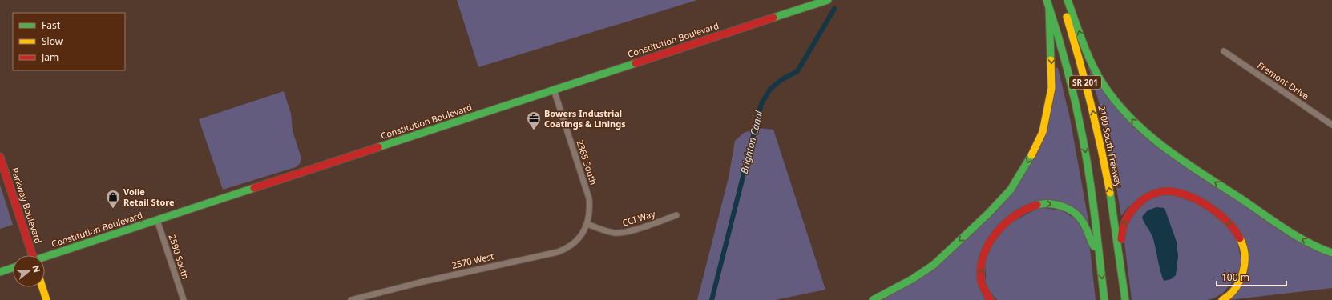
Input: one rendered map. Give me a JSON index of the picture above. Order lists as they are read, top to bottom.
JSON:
{
  "streets": {
    "main road": [
      "Constitution Boulevard",
      "SR 201",
      "2100 South Freeway",
      "Parkway Boulevard"
    ],
    "street": [
      "Fremont Drive",
      "2365 South",
      "CCI Way",
      "2590 South",
      "2570 West"
    ]
  },
  "crossings": [
    ["Constitution Boulevard", "2365 South"],
    ["Constitution Boulevard", "2590 South"],
    ["2365 South", "CCI Way"],
    ["2365 South", "2570 West"],
    ["CCI Way", "2570 West"]
  ],
  "water": ["Brighton Canal"],
  "places": {
    "office": ["Bowers Industrial Coatings & Linings"],
    "shop": ["Voile Retail Store"]
  },
  "legend": ["Fast", "Slow", "Jam"],
  "scale_bar": "100 m",
  "north": "right"
}
